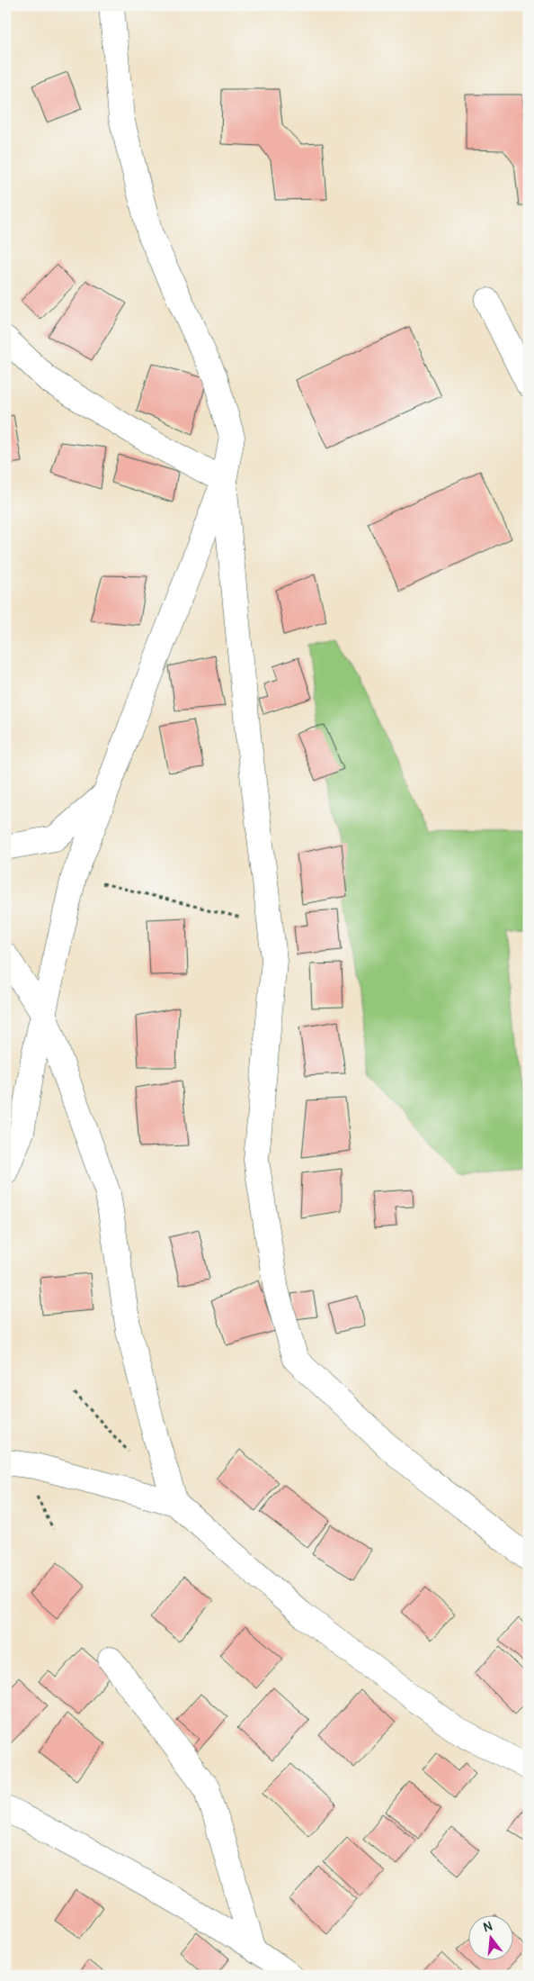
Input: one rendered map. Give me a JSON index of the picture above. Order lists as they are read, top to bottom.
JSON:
{
  "north": "top"
}
